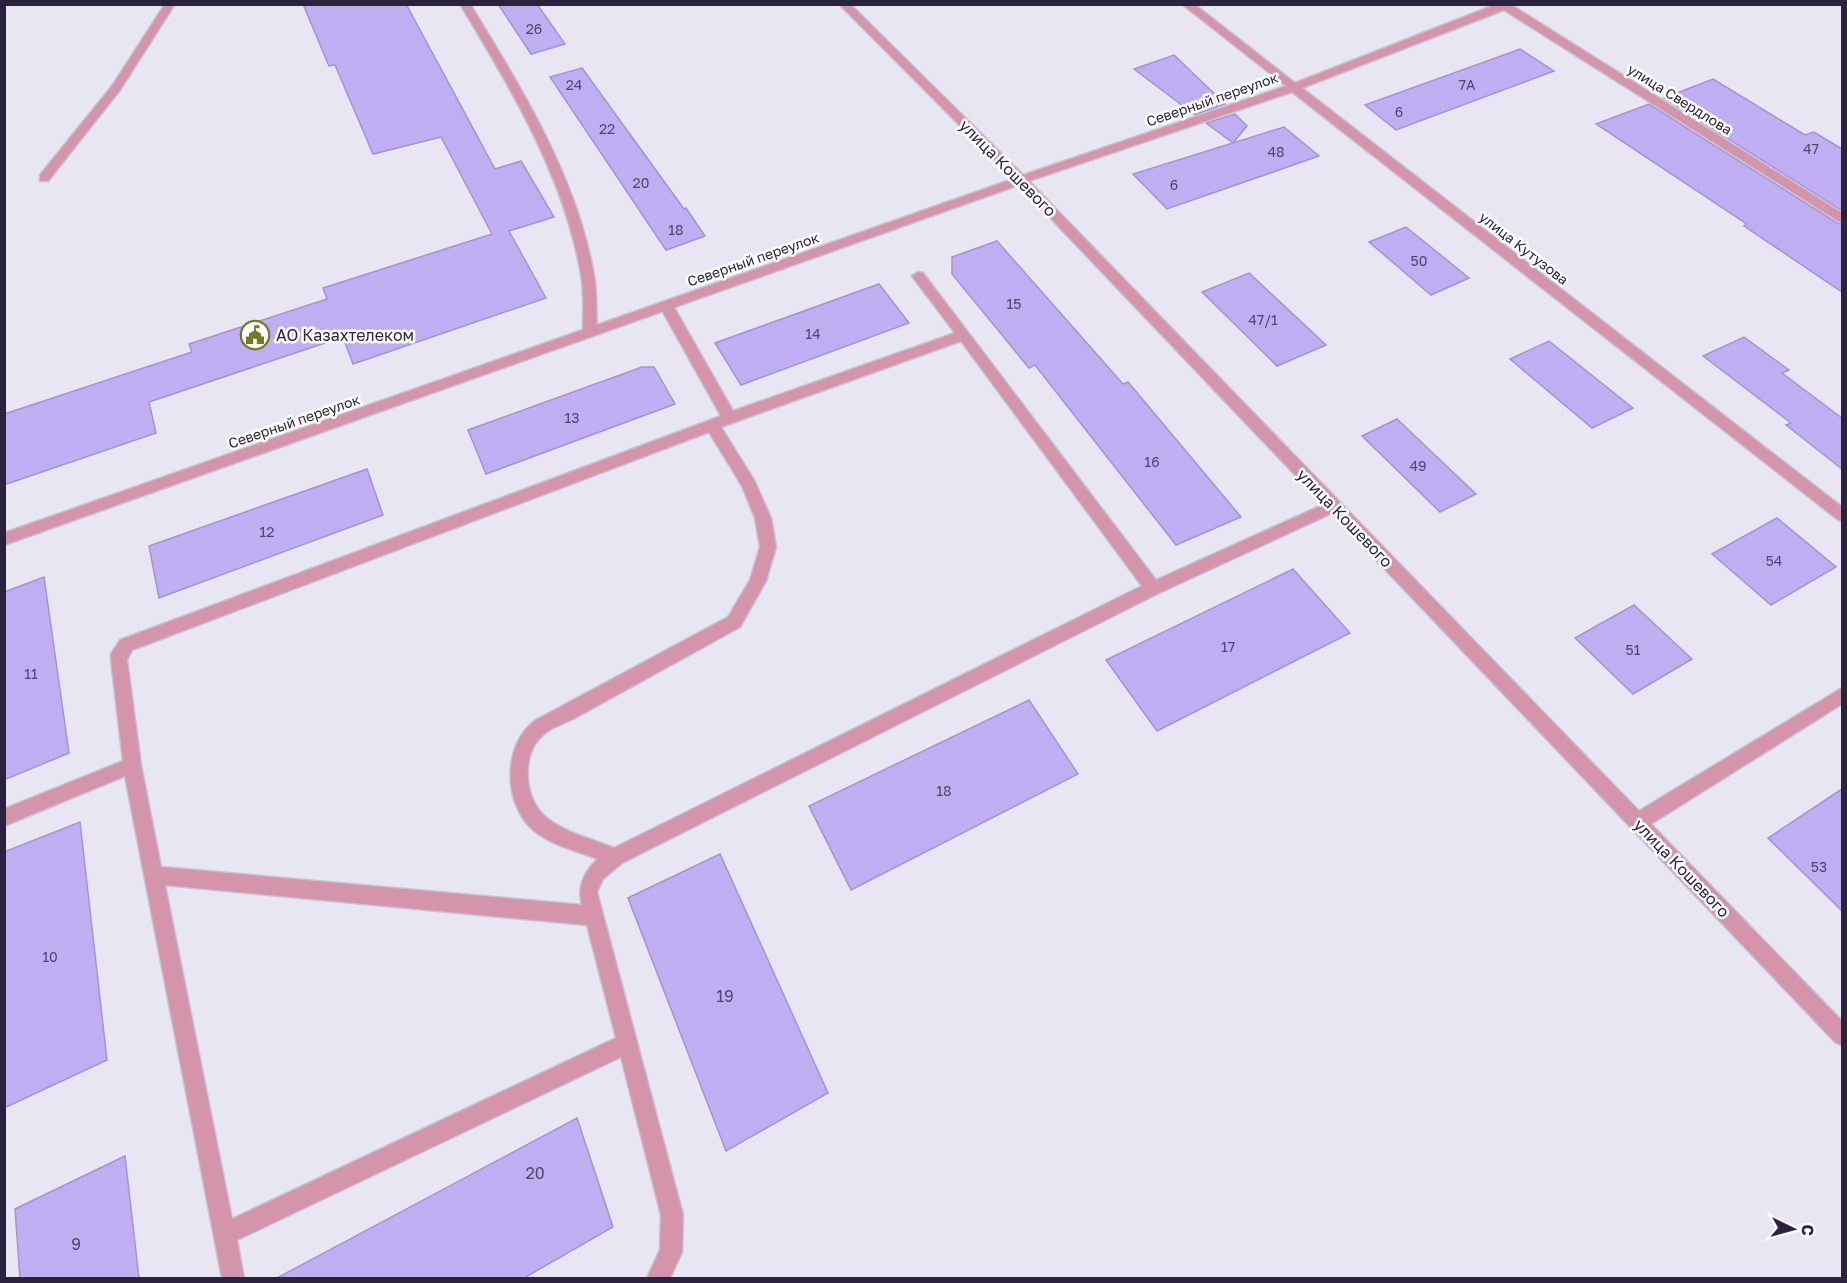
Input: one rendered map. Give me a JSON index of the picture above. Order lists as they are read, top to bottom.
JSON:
{
  "streets": {
    "street": [
      "Северный переулок",
      "улица Свердлова",
      "улица Кошевого",
      "улица Кутузова"
    ]
  },
  "crossings": [
    ["Северный переулок", "улица Свердлова"],
    ["Северный переулок", "улица Кошевого"],
    ["Северный переулок", "улица Кутузова"]
  ],
  "places": {
    "public building": ["АО Казахтелеком"]
  },
  "house_numbers": [
    "26",
    "24",
    "7А",
    "6",
    "22",
    "47",
    "48",
    "20",
    "6",
    "18",
    "50",
    "15",
    "47/1",
    "14",
    "13",
    "16",
    "49",
    "12",
    "54",
    "17",
    "51",
    "11",
    "18",
    "53",
    "10",
    "19",
    "20",
    "9"
  ],
  "north": "right"
}
